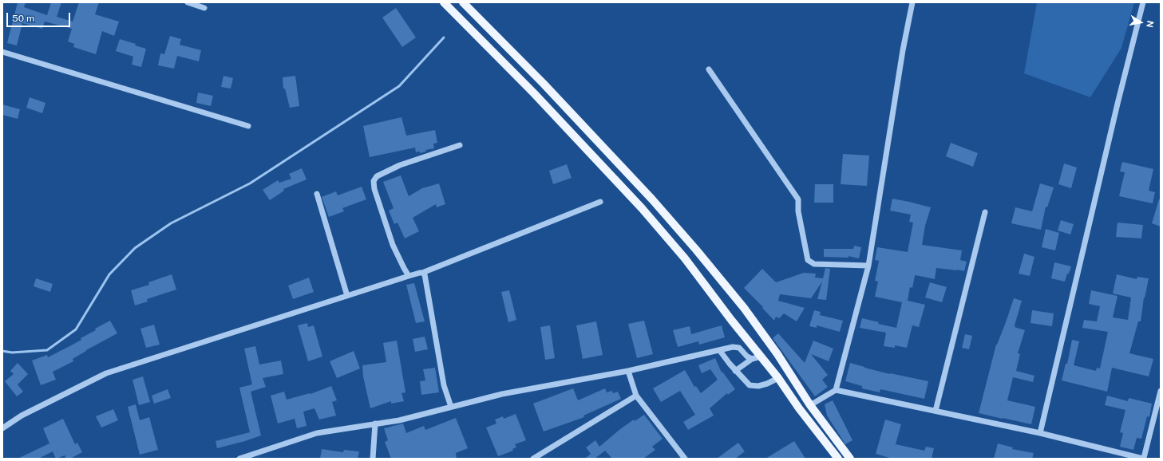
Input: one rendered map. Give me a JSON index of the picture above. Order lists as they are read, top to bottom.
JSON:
{
  "scale_bar": "50 m",
  "north": "right"
}
